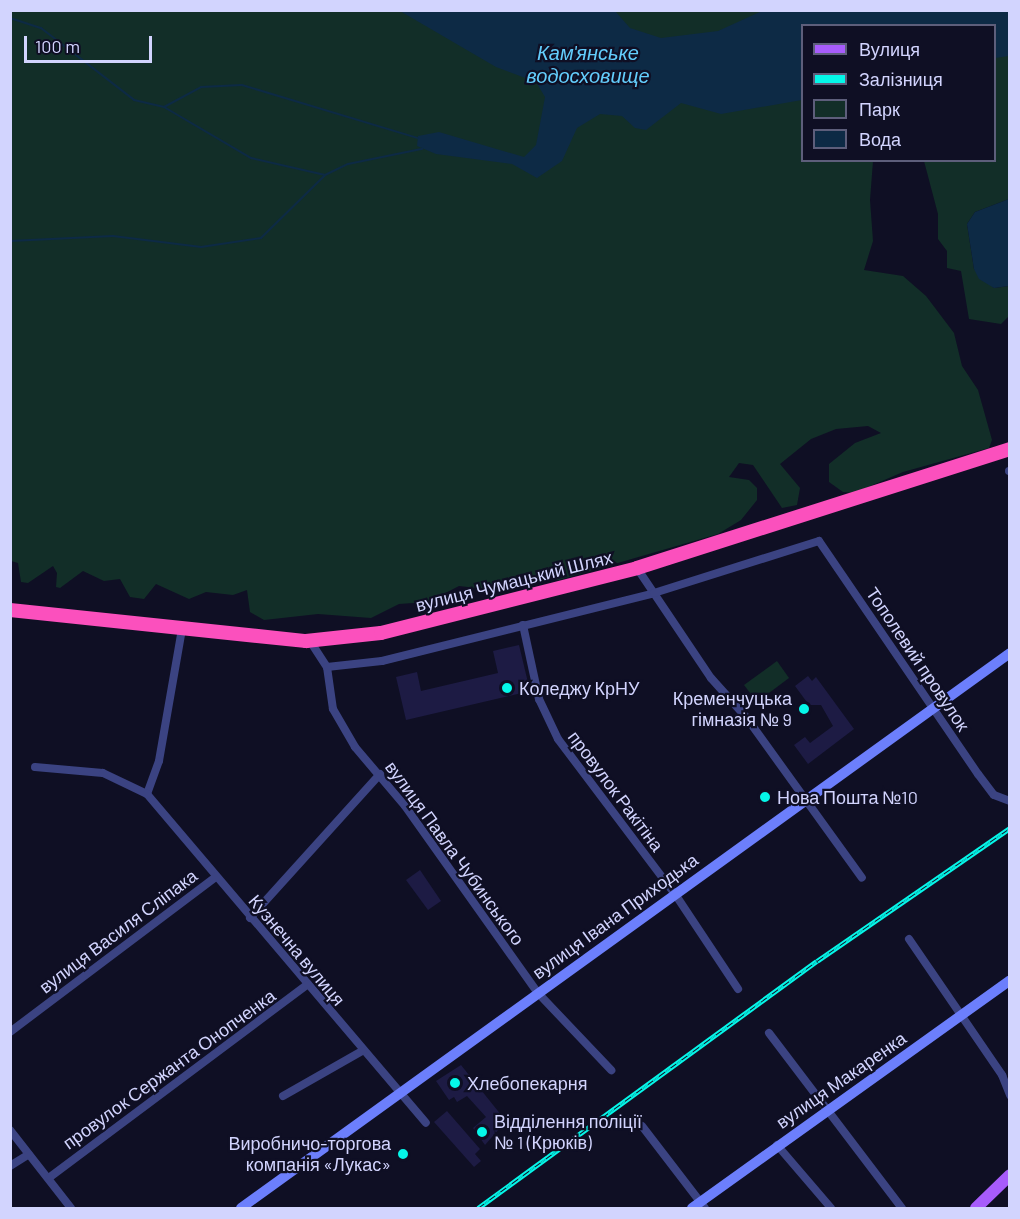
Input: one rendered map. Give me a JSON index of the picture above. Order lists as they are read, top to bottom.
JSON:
{
  "streets": {
    "highway": ["вулиця Чумацький Шлях"],
    "main road": ["вулиця Івана Приходька", "вулиця Макаренка"],
    "street": [
      "Тополевий провулок",
      "провулок Ракітіна",
      "вулиця Павла Чубинського",
      "вулиця Василя Сліпака",
      "Кузнечна вулиця",
      "провулок Сержанта Онопченка"
    ]
  },
  "crossings": [
    ["Тополевий провулок", "вулиця Івана Приходька"],
    ["провулок Ракітіна", "вулиця Івана Приходька"],
    ["вулиця Павла Чубинського", "вулиця Івана Приходька"],
    ["вулиця Івана Приходька", "Кузнечна вулиця"],
    ["вулиця Василя Сліпака", "Кузнечна вулиця"],
    ["Кузнечна вулиця", "провулок Сержанта Онопченка"]
  ],
  "water": ["Кам'янське водосховище"],
  "places": [
    "Коледжу КрНУ",
    "Кременчуцька гімназія № 9",
    "Нова Пошта №10",
    "Хлебопекарня",
    "Відділення поліції № 1 (Крюків)",
    "Виробничо-торгова компанія «Лукас»"
  ],
  "legend": [
    "Вулиця",
    "Залізниця",
    "Парк",
    "Вода"
  ],
  "scale_bar": "100 m"
}
